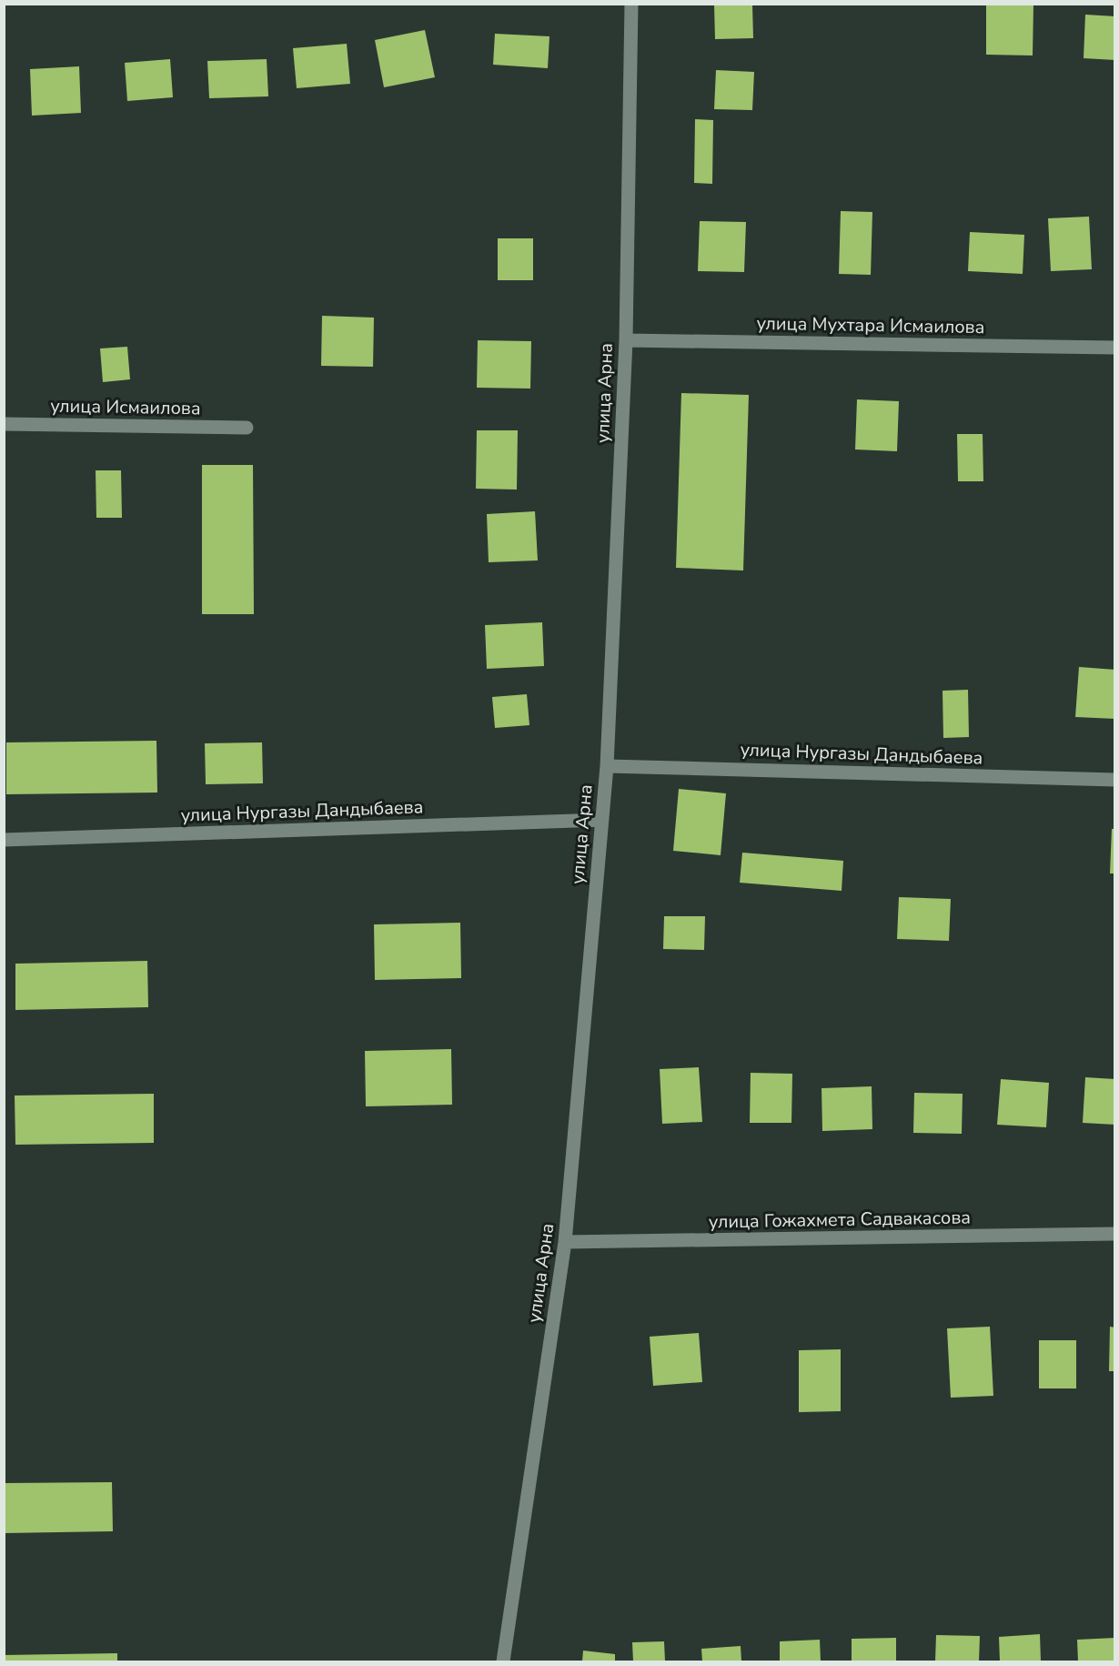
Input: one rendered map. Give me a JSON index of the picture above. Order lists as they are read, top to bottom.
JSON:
{
  "streets": {
    "street": [
      "улица Мухтара Исмаилова",
      "улица Арна",
      "улица Исмаилова",
      "улица Нургазы Дандыбаева",
      "улица Гожахмета Садвакасова"
    ]
  },
  "crossings": [
    ["улица Мухтара Исмаилова", "улица Арна"],
    ["улица Арна", "улица Нургазы Дандыбаева"],
    ["улица Арна", "улица Гожахмета Садвакасова"]
  ]
}
